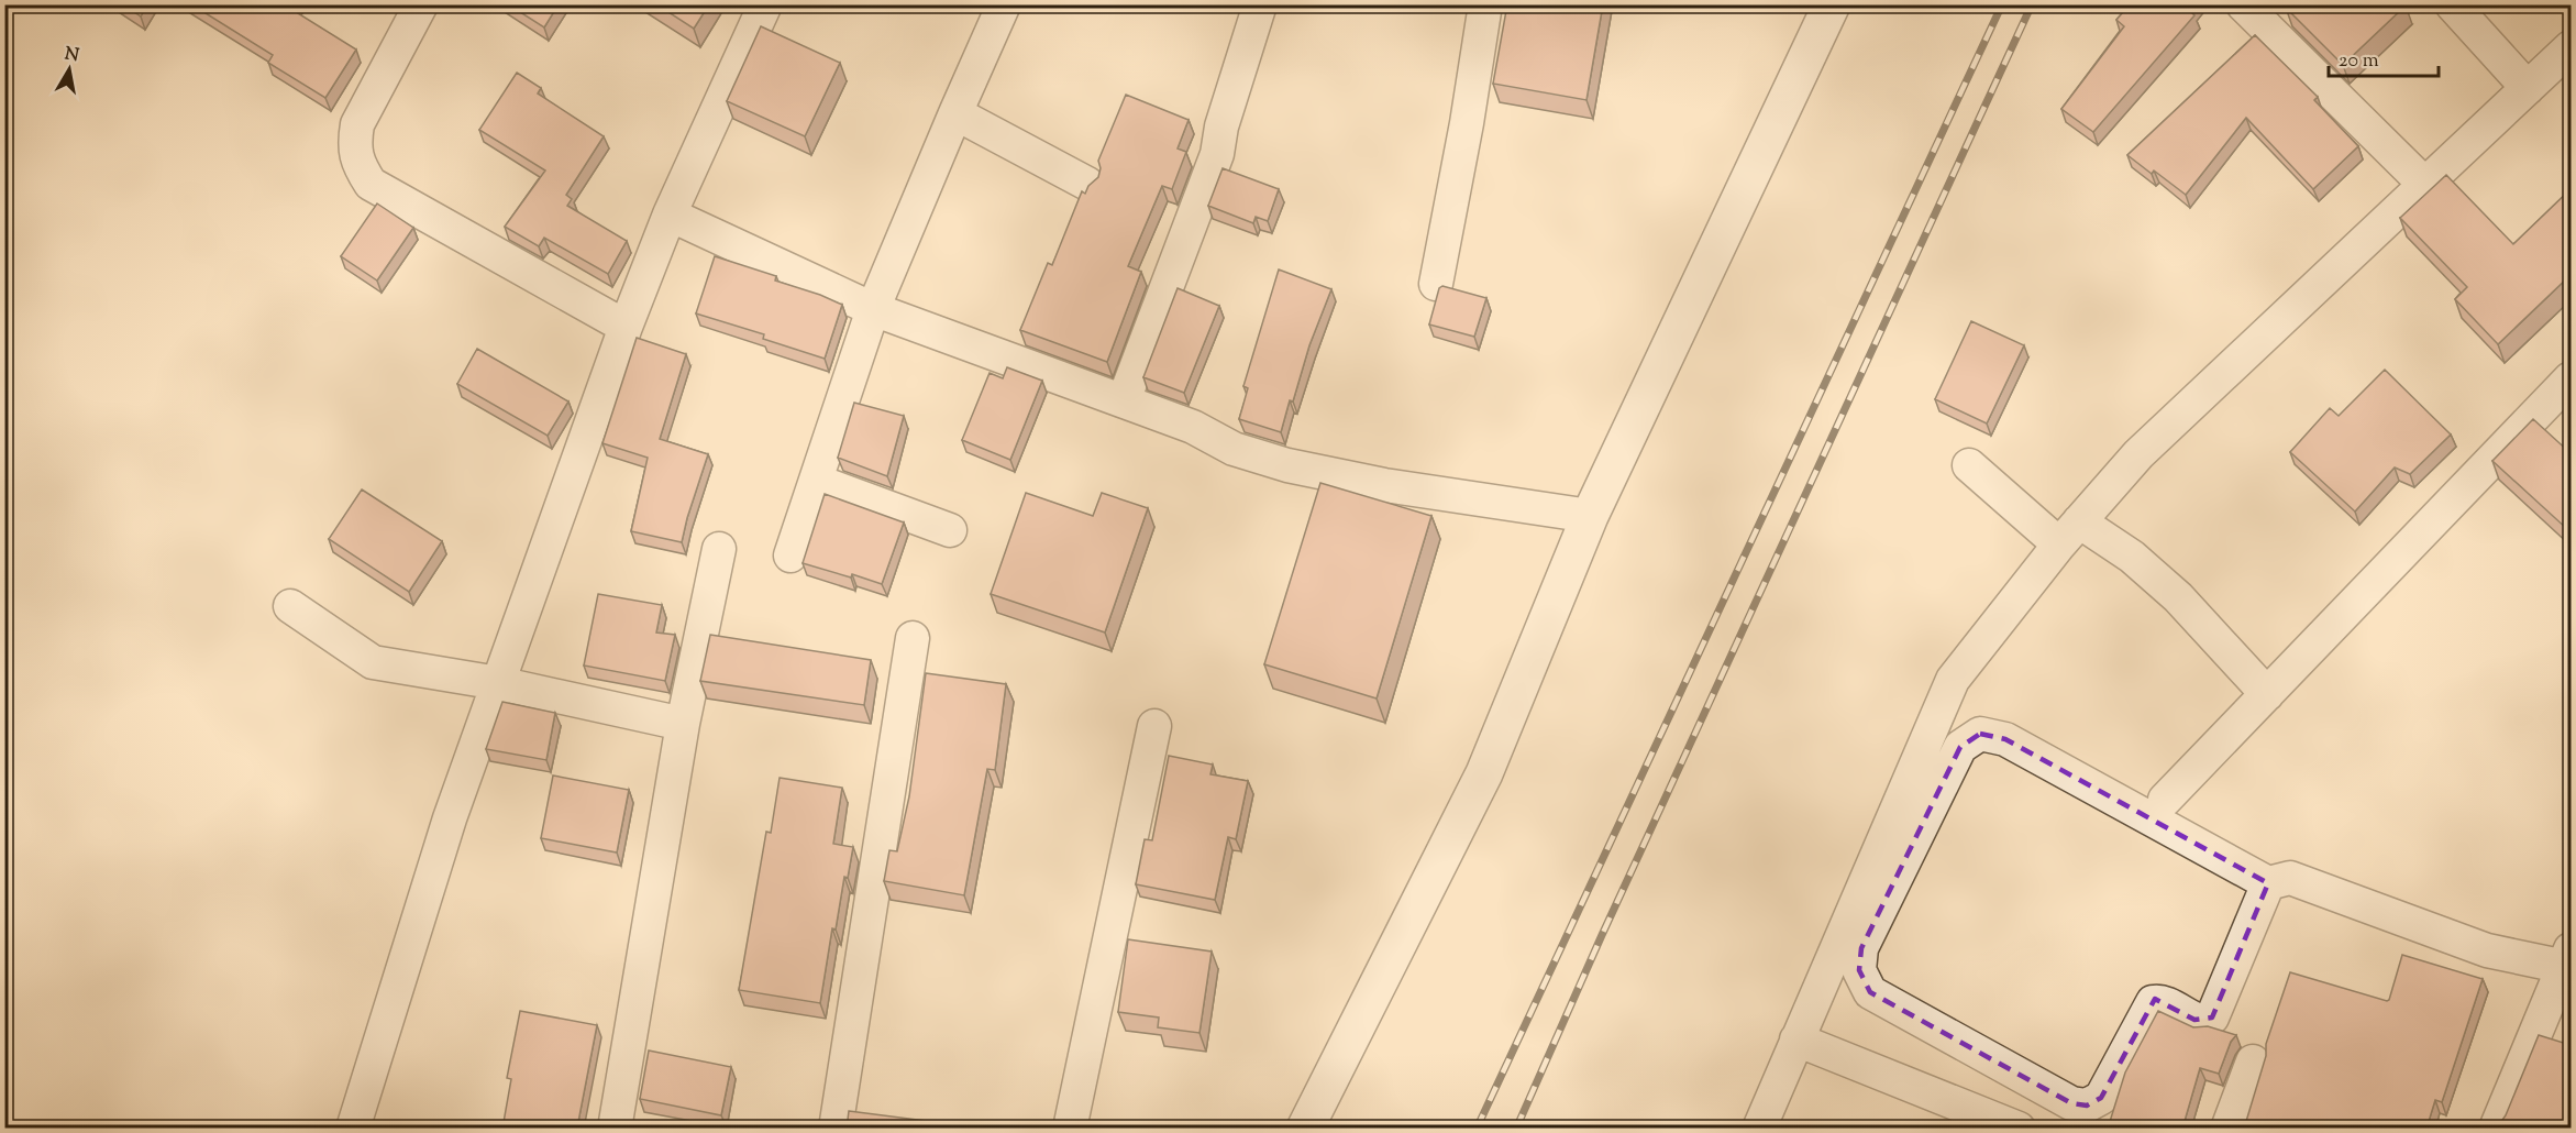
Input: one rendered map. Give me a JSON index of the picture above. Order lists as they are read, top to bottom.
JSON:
{
  "scale_bar": "20 m",
  "north": "top"
}
